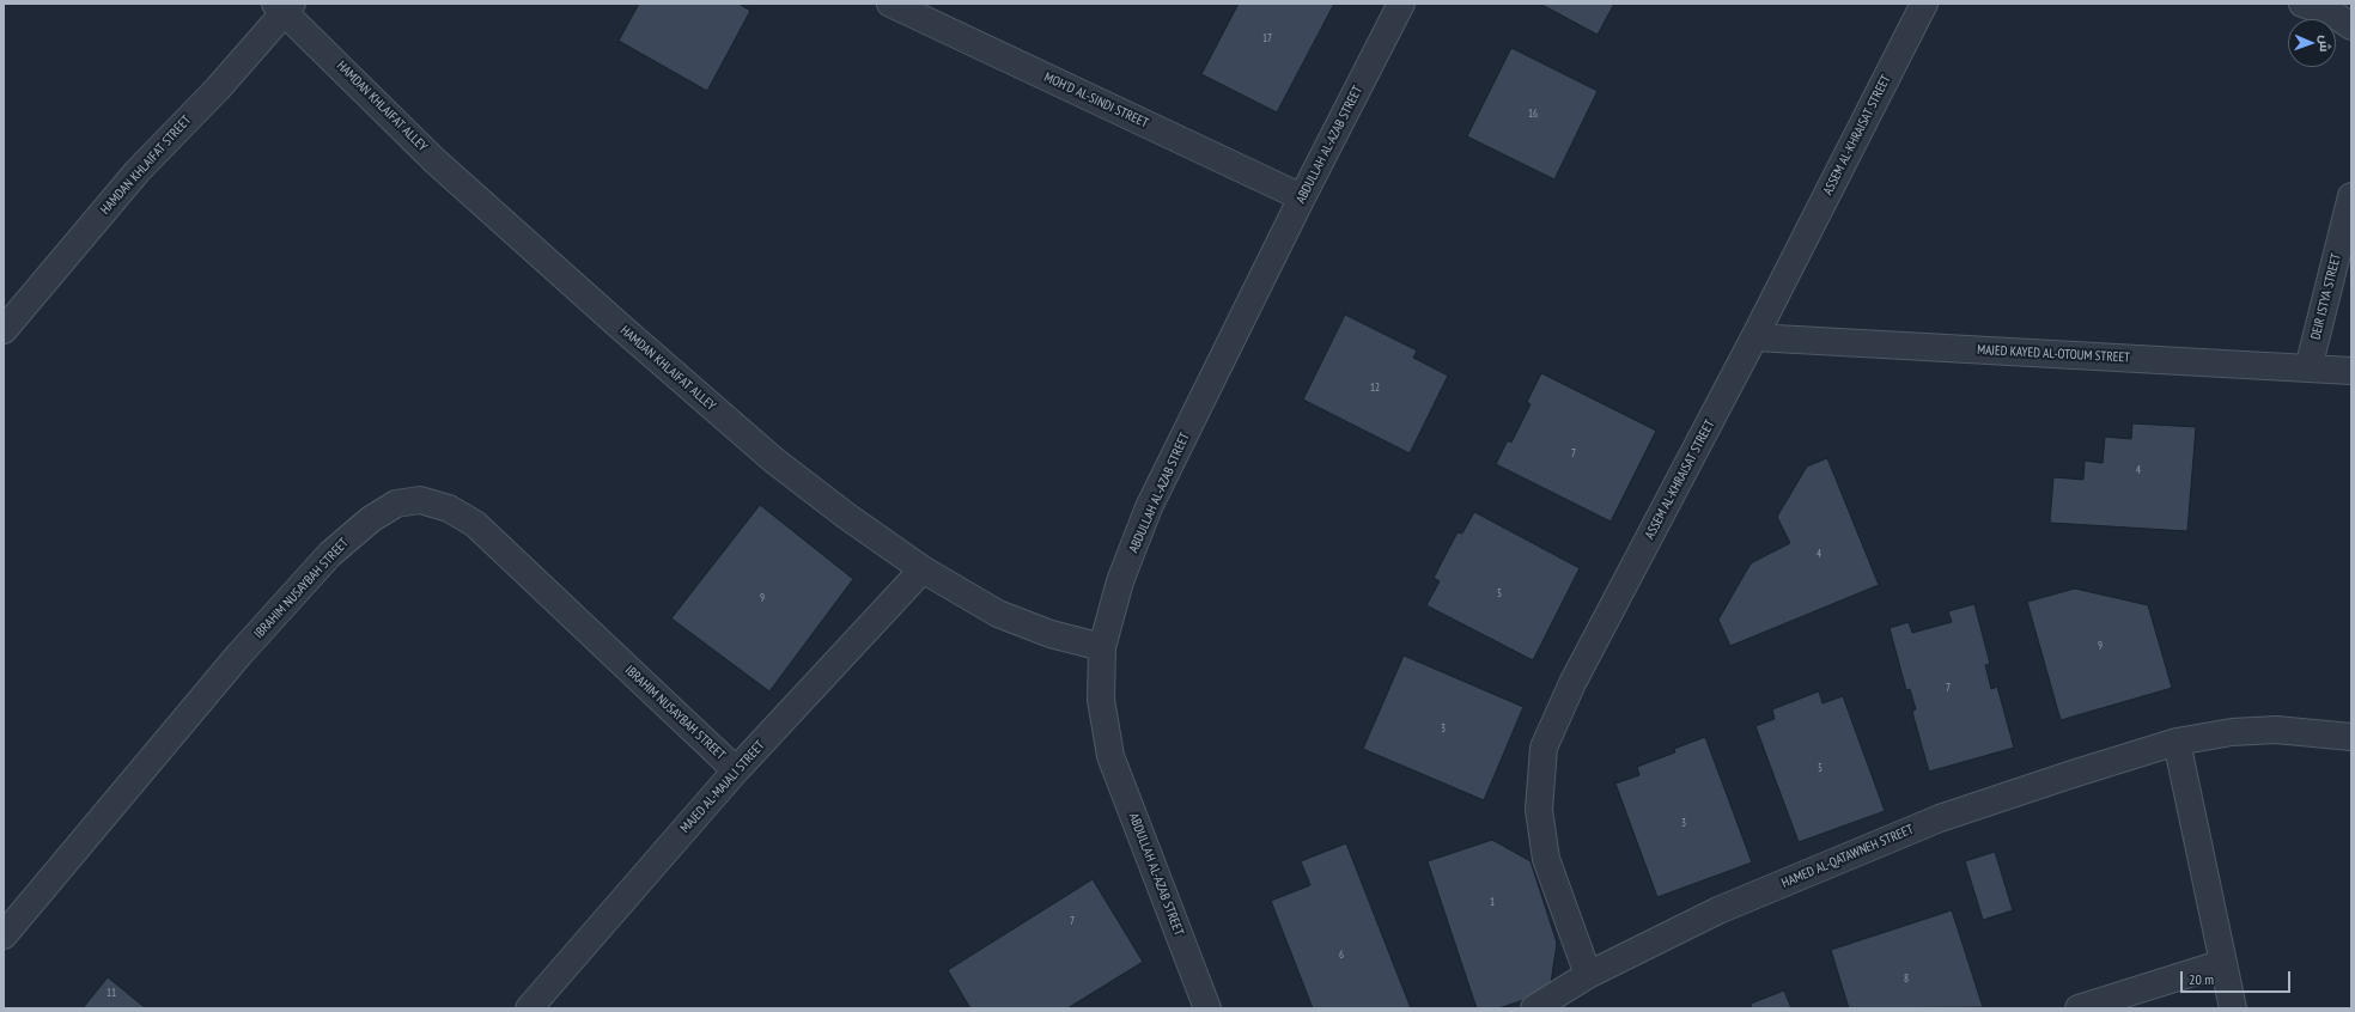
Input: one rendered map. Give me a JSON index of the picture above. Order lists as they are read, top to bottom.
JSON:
{
  "streets": {
    "street": [
      "MOH'D AL-SINDI STREET",
      "HAMDAN KHLAIFAT ALLEY",
      "ASSEM AL-KHRAISAT STREET",
      "ABDULLAH AL-AZAB STREET",
      "HAMDAN KHLAIFAT STREET",
      "DEIR ISTYA STREET",
      "MAJED KAYED AL-OTOUM STREET",
      "IBRAHIM NUSAYBAH STREET",
      "MAJED AL-MAJALI STREET",
      "HAMED AL-QATAWNEH STREET"
    ]
  },
  "crossings": [
    ["MOH'D AL-SINDI STREET", "ABDULLAH AL-AZAB STREET"],
    ["HAMDAN KHLAIFAT ALLEY", "ABDULLAH AL-AZAB STREET"],
    ["HAMDAN KHLAIFAT ALLEY", "HAMDAN KHLAIFAT STREET"],
    ["HAMDAN KHLAIFAT ALLEY", "MAJED AL-MAJALI STREET"],
    ["ASSEM AL-KHRAISAT STREET", "MAJED KAYED AL-OTOUM STREET"],
    ["ASSEM AL-KHRAISAT STREET", "HAMED AL-QATAWNEH STREET"],
    ["DEIR ISTYA STREET", "MAJED KAYED AL-OTOUM STREET"],
    ["IBRAHIM NUSAYBAH STREET", "MAJED AL-MAJALI STREET"]
  ],
  "house_numbers": [
    "17",
    "16",
    "12",
    "7",
    "4",
    "4",
    "5",
    "9",
    "9",
    "7",
    "3",
    "5",
    "3",
    "1",
    "7",
    "6",
    "8",
    "11"
  ],
  "scale_bar": "20 m",
  "north": "right"
}
